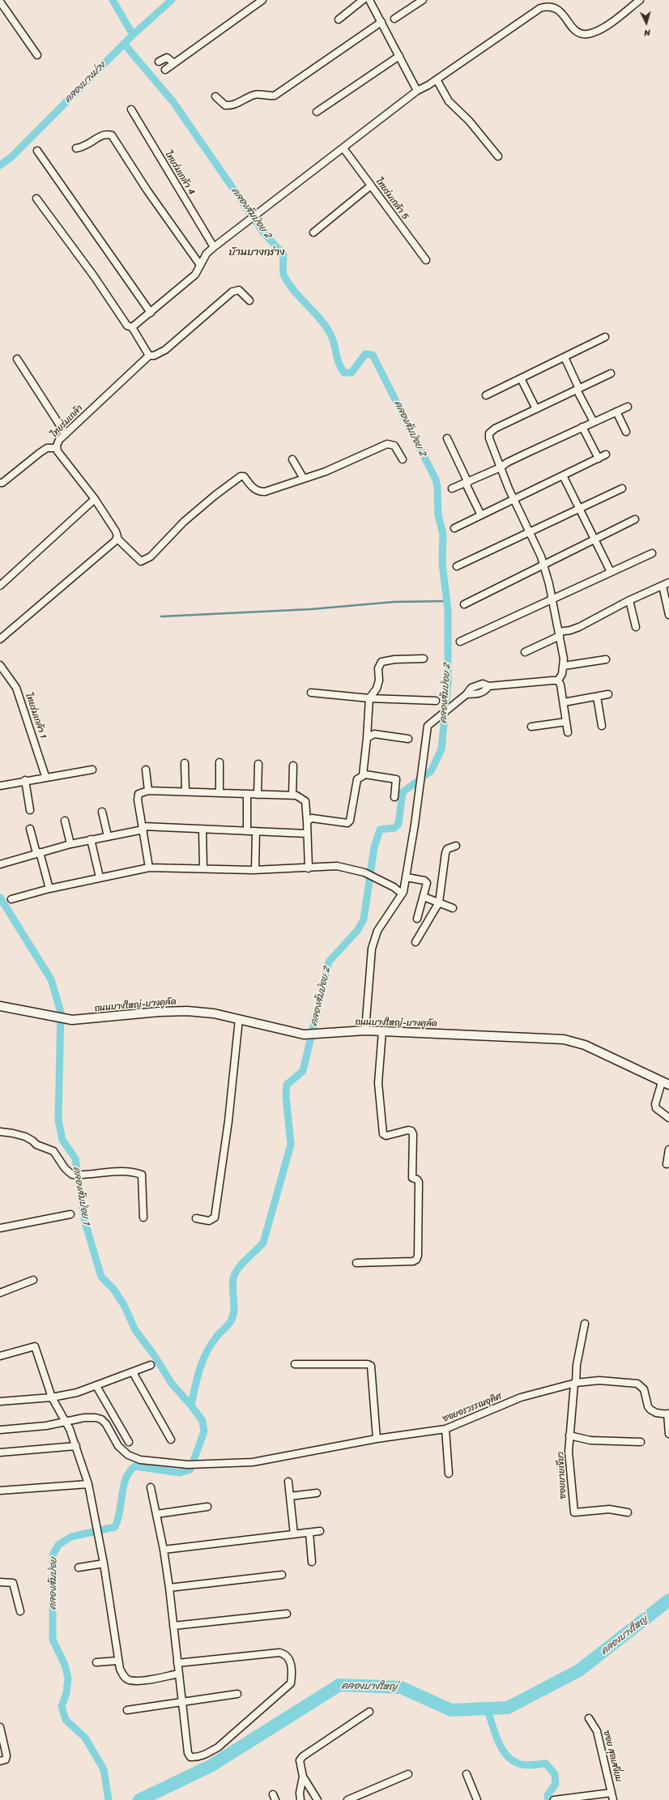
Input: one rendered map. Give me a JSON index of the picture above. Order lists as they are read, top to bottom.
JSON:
{
  "streets": {
    "street": [
      "ไทยร่มเกล้า 4",
      "ไทยร่มเกล้า 5",
      "ไทยร่มเกล้า",
      "ไทยร่มเกล้า 1",
      "ถนนบางใหญ่-บางคูลัด",
      "ซอยอรวรรณอุทิศ",
      "ซอยยายเขียว",
      "ซอย สุดเสงี่ยม"
    ]
  },
  "crossings": [
    ["ซอยอรวรรณอุทิศ", "ซอยยายเขียว"]
  ],
  "districts": ["บ้านบางกร่าง"],
  "water": [
    "คลองบางม่วง",
    "คลองส้มป่อย 2",
    "คลองส้มป่อย 1",
    "คลองส้มป่อย",
    "คลองบางใหญ่"
  ],
  "north": "bottom"
}
